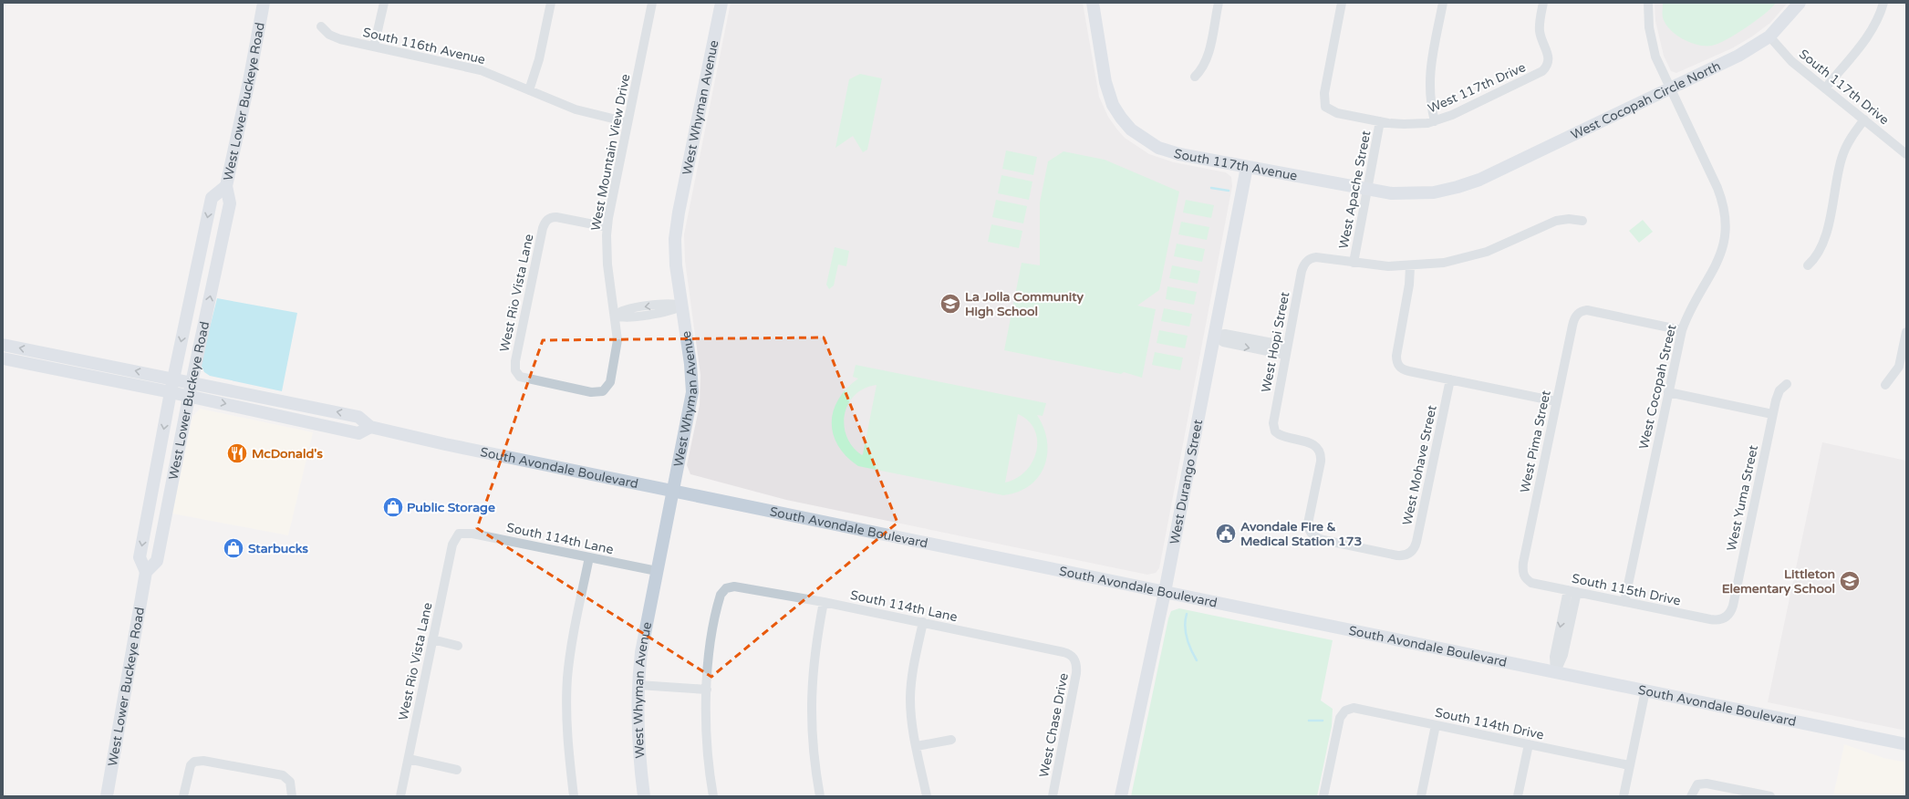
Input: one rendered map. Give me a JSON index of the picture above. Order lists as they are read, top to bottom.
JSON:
{
  "streets": {
    "main road": [
      "West Cocopah Circle North",
      "West Lower Buckeye Road",
      "West Whyman Avenue",
      "South 117th Avenue",
      "South Avondale Boulevard",
      "West Durango Street"
    ],
    "street": [
      "South 116th Avenue",
      "South 117th Drive",
      "West 117th Drive",
      "West Mountain View Drive",
      "West Apache Street",
      "West Rio Vista Lane",
      "West Hopi Street",
      "West Cocopah Street",
      "West Pima Street",
      "West Mohave Street",
      "West Yuma Street",
      "South 114th Lane",
      "South 115th Drive",
      "South 114th Drive",
      "West Chase Drive"
    ]
  },
  "crossings": [
    ["South 116th Avenue", "West Mountain View Drive"],
    ["South 117th Drive", "West Cocopah Circle North"],
    ["West 117th Drive", "West Apache Street"],
    ["West Cocopah Circle North", "South 117th Avenue"],
    ["West Cocopah Circle North", "West Cocopah Street"],
    ["West Lower Buckeye Road", "South Avondale Boulevard"],
    ["West Whyman Avenue", "South Avondale Boulevard"],
    ["West Whyman Avenue", "South 114th Lane"],
    ["West Mountain View Drive", "West Rio Vista Lane"],
    ["South 117th Avenue", "West Apache Street"],
    ["South 117th Avenue", "West Durango Street"],
    ["West Apache Street", "West Hopi Street"],
    ["West Rio Vista Lane", "South 114th Lane"],
    ["West Hopi Street", "West Mohave Street"],
    ["West Cocopah Street", "West Pima Street"],
    ["West Cocopah Street", "South 115th Drive"],
    ["West Pima Street", "South 115th Drive"],
    ["South Avondale Boulevard", "West Durango Street"],
    ["West Yuma Street", "South 115th Drive"],
    ["South 114th Lane", "West Chase Drive"]
  ],
  "places": {
    "school or university": ["La Jolla Community High School", "Littleton Elementary School"],
    "restaurant": ["McDonald's"],
    "shop": ["Public Storage", "Starbucks"],
    "public building": ["Avondale Fire & Medical Station 173"]
  }
}
